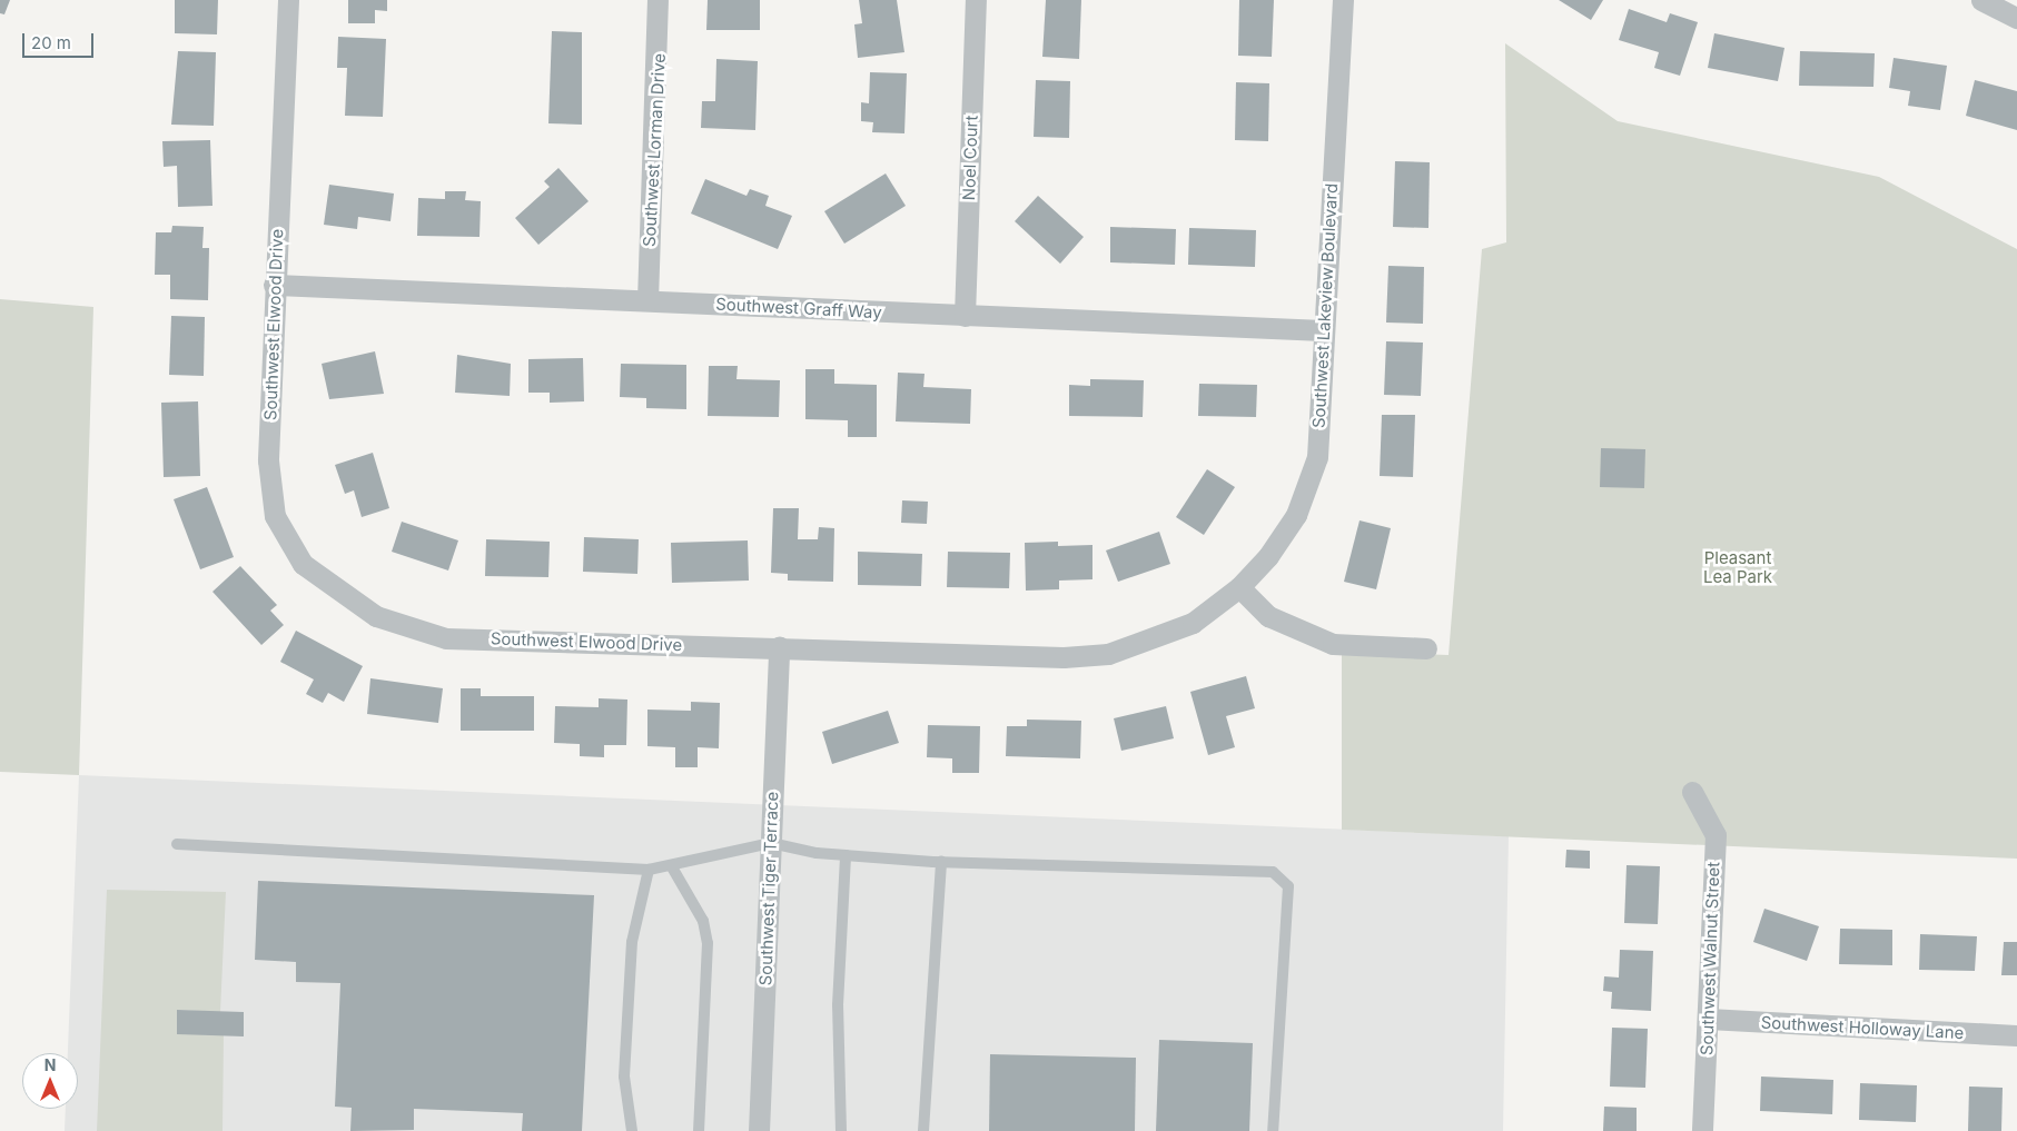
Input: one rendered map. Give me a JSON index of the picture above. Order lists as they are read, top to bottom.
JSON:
{
  "streets": {
    "street": [
      "Southwest Lorman Drive",
      "Noel Court",
      "Southwest Lakeview Boulevard",
      "Southwest Graff Way",
      "Southwest Elwood Drive",
      "Southwest Tiger Terrace",
      "Southwest Walnut Street",
      "Southwest Holloway Lane"
    ]
  },
  "crossings": [
    ["Southwest Lorman Drive", "Southwest Graff Way"],
    ["Noel Court", "Southwest Graff Way"],
    ["Southwest Lakeview Boulevard", "Southwest Graff Way"],
    ["Southwest Lakeview Boulevard", "Southwest Elwood Drive"],
    ["Southwest Graff Way", "Southwest Elwood Drive"],
    ["Southwest Elwood Drive", "Southwest Tiger Terrace"],
    ["Southwest Walnut Street", "Southwest Holloway Lane"]
  ],
  "parks": ["Pleasant Lea Park"],
  "scale_bar": "20 m",
  "north": "top"
}
